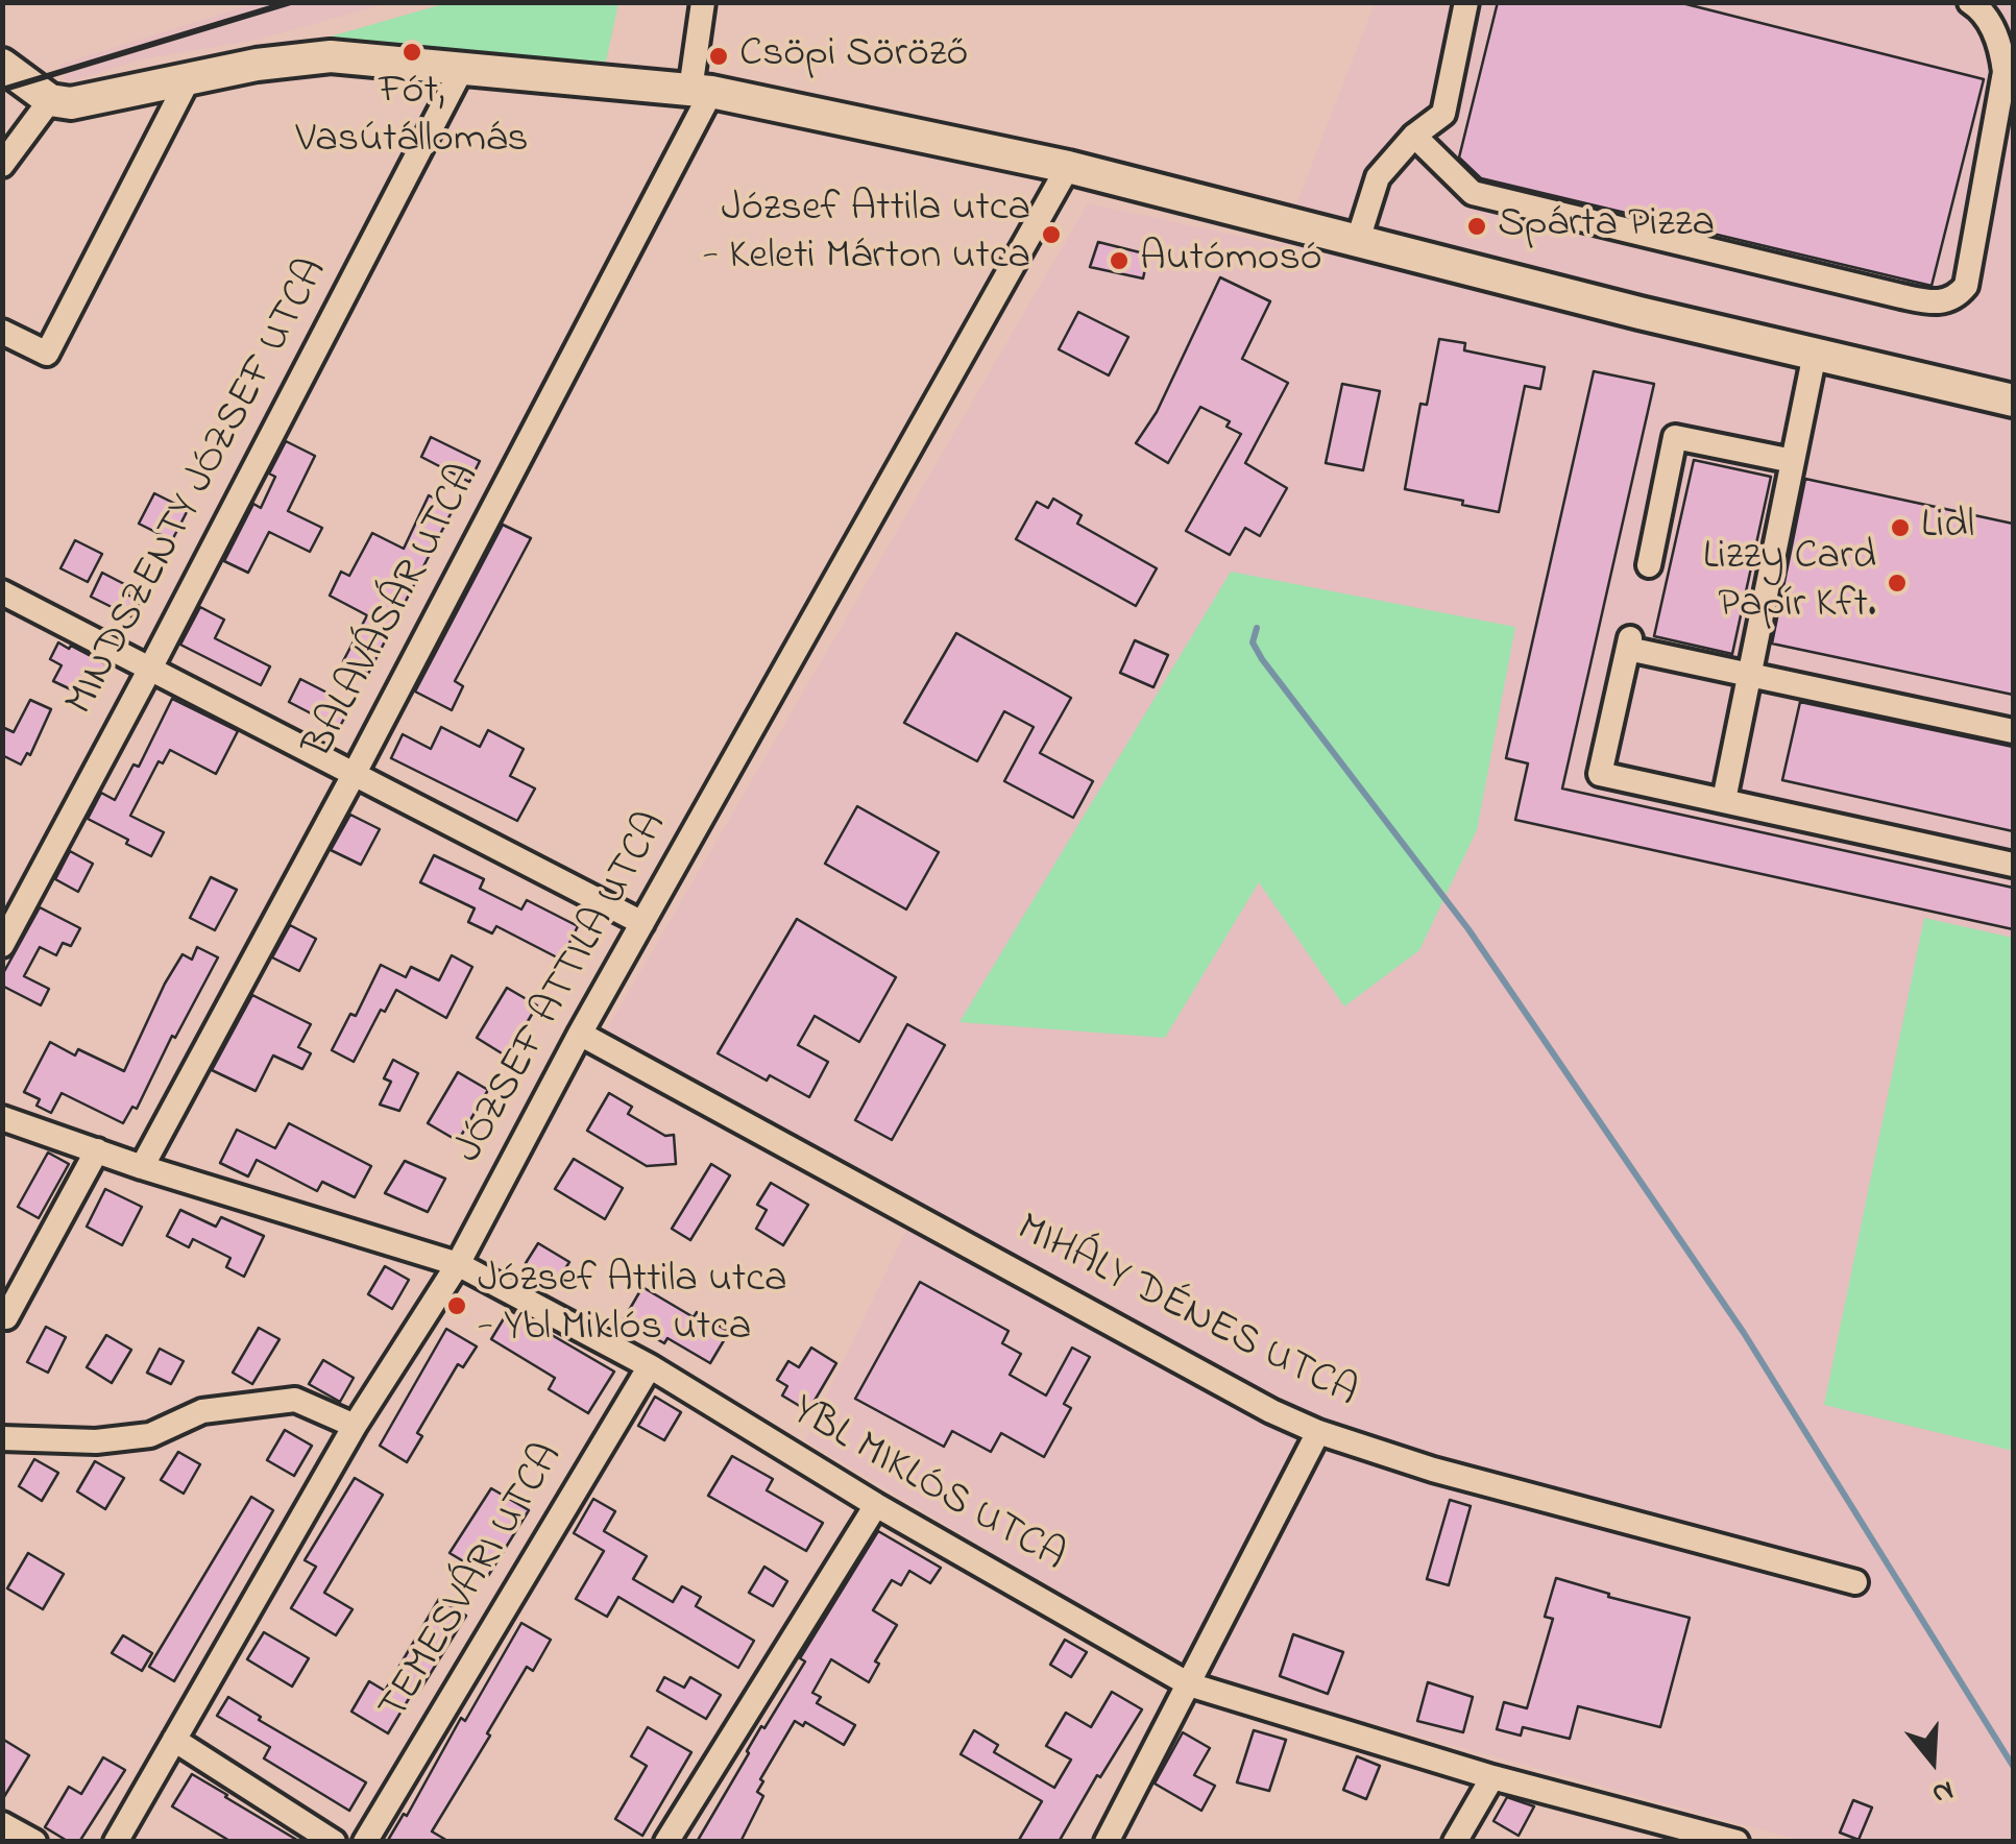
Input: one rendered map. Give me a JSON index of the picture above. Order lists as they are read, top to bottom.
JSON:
{
  "streets": {
    "street": [
      "MINDSZENTY JÓZSEF UTCA",
      "BALAVÁSÁR UTCA",
      "JÓZSEF ATTILA UTCA",
      "MIHÁLY DÉNES UTCA",
      "YBL MIKLÓS UTCA",
      "TEMESVÁRI UTCA"
    ]
  },
  "crossings": [
    ["BALAVÁSÁR UTCA", "YBL MIKLÓS UTCA"],
    ["JÓZSEF ATTILA UTCA", "MIHÁLY DÉNES UTCA"],
    ["JÓZSEF ATTILA UTCA", "YBL MIKLÓS UTCA"],
    ["YBL MIKLÓS UTCA", "TEMESVÁRI UTCA"]
  ],
  "places": [
    "Fót, Vasútállomás",
    "Csöpi Söröző",
    "Spárta Pizza",
    "József Attila utca - Keleti Márton utca",
    "Autómosó",
    "Lidl",
    "Lizzy Card Papír Kft.",
    "József Attila utca - Ybl Miklós utca"
  ],
  "north": "bottom"
}
